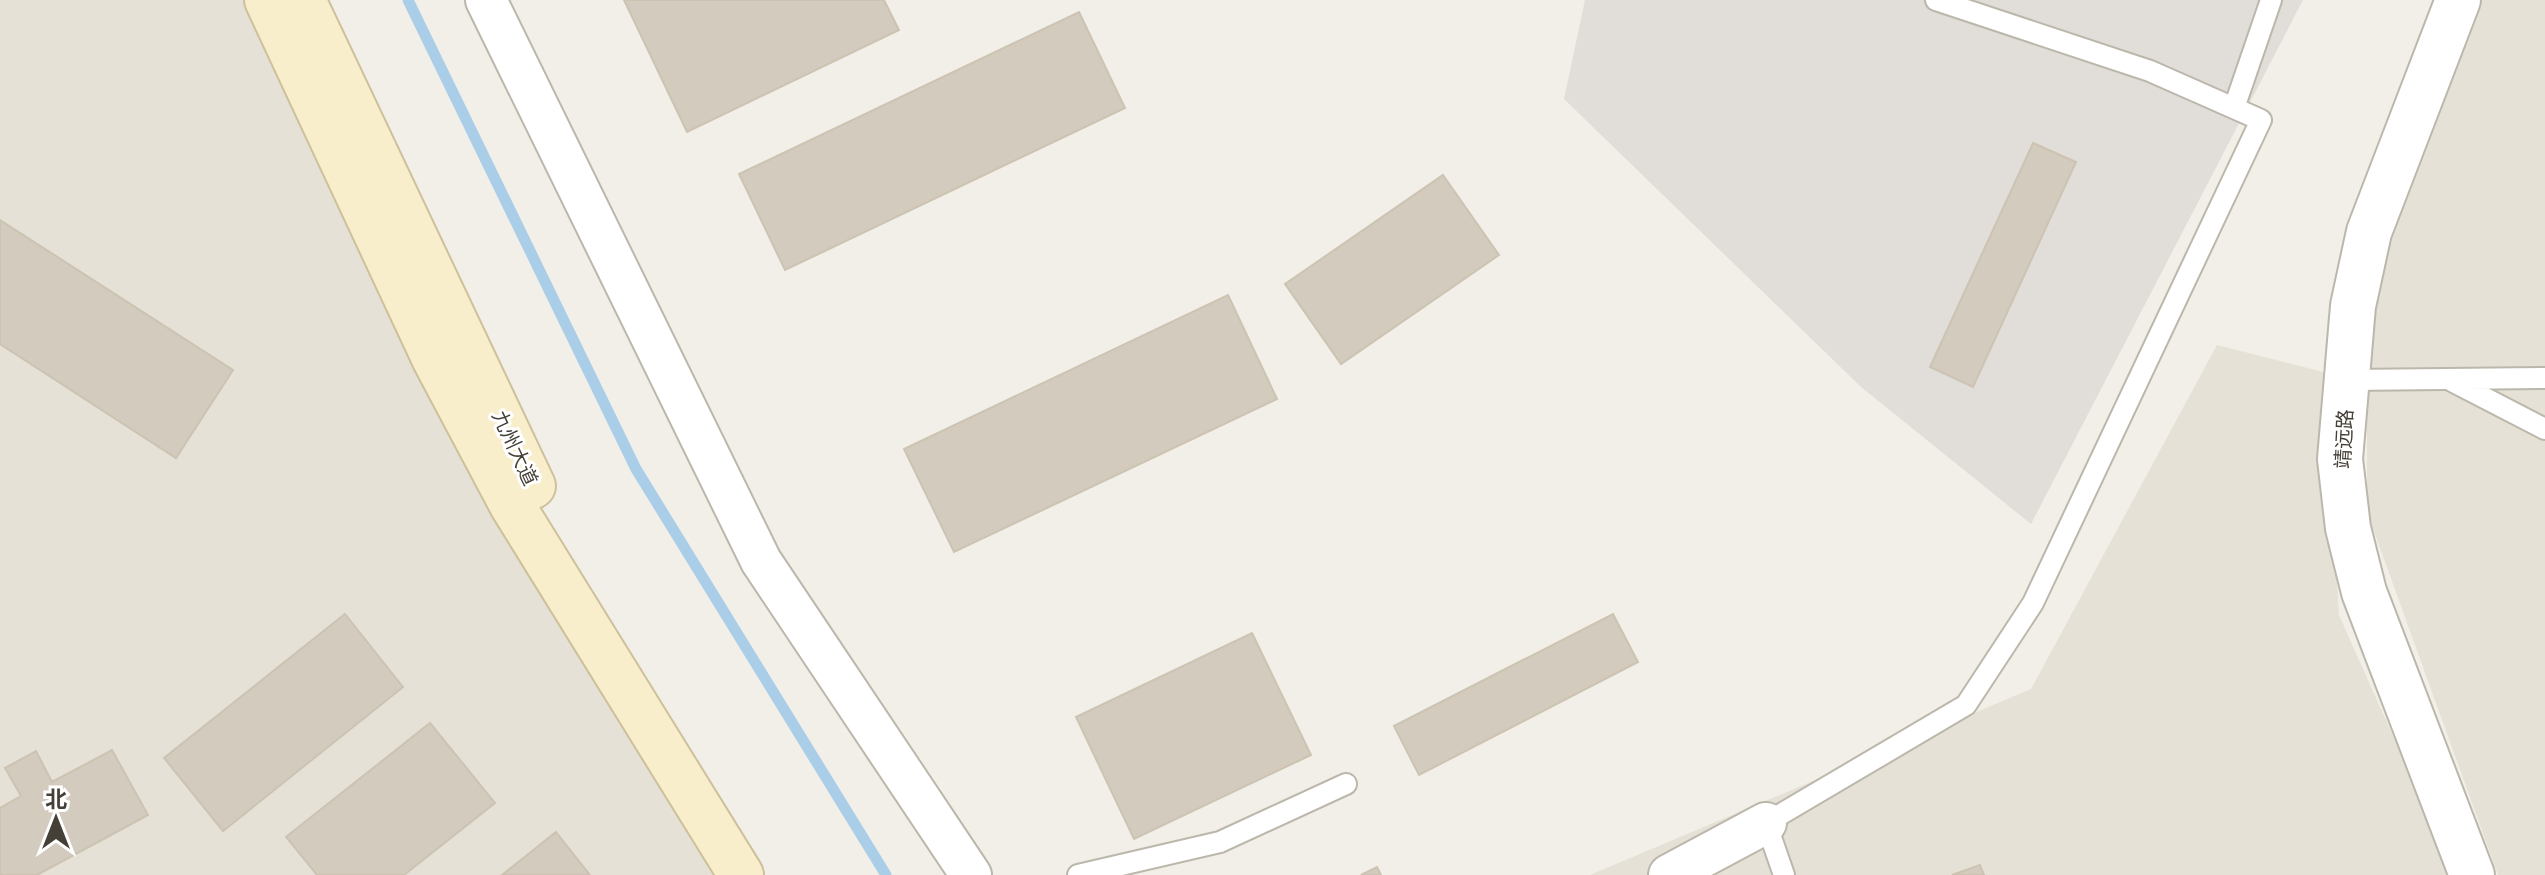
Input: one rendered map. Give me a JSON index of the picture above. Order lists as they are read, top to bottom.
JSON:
{
  "streets": {
    "main road": ["九州大道"],
    "street": ["靖远路"]
  },
  "north": "top"
}
